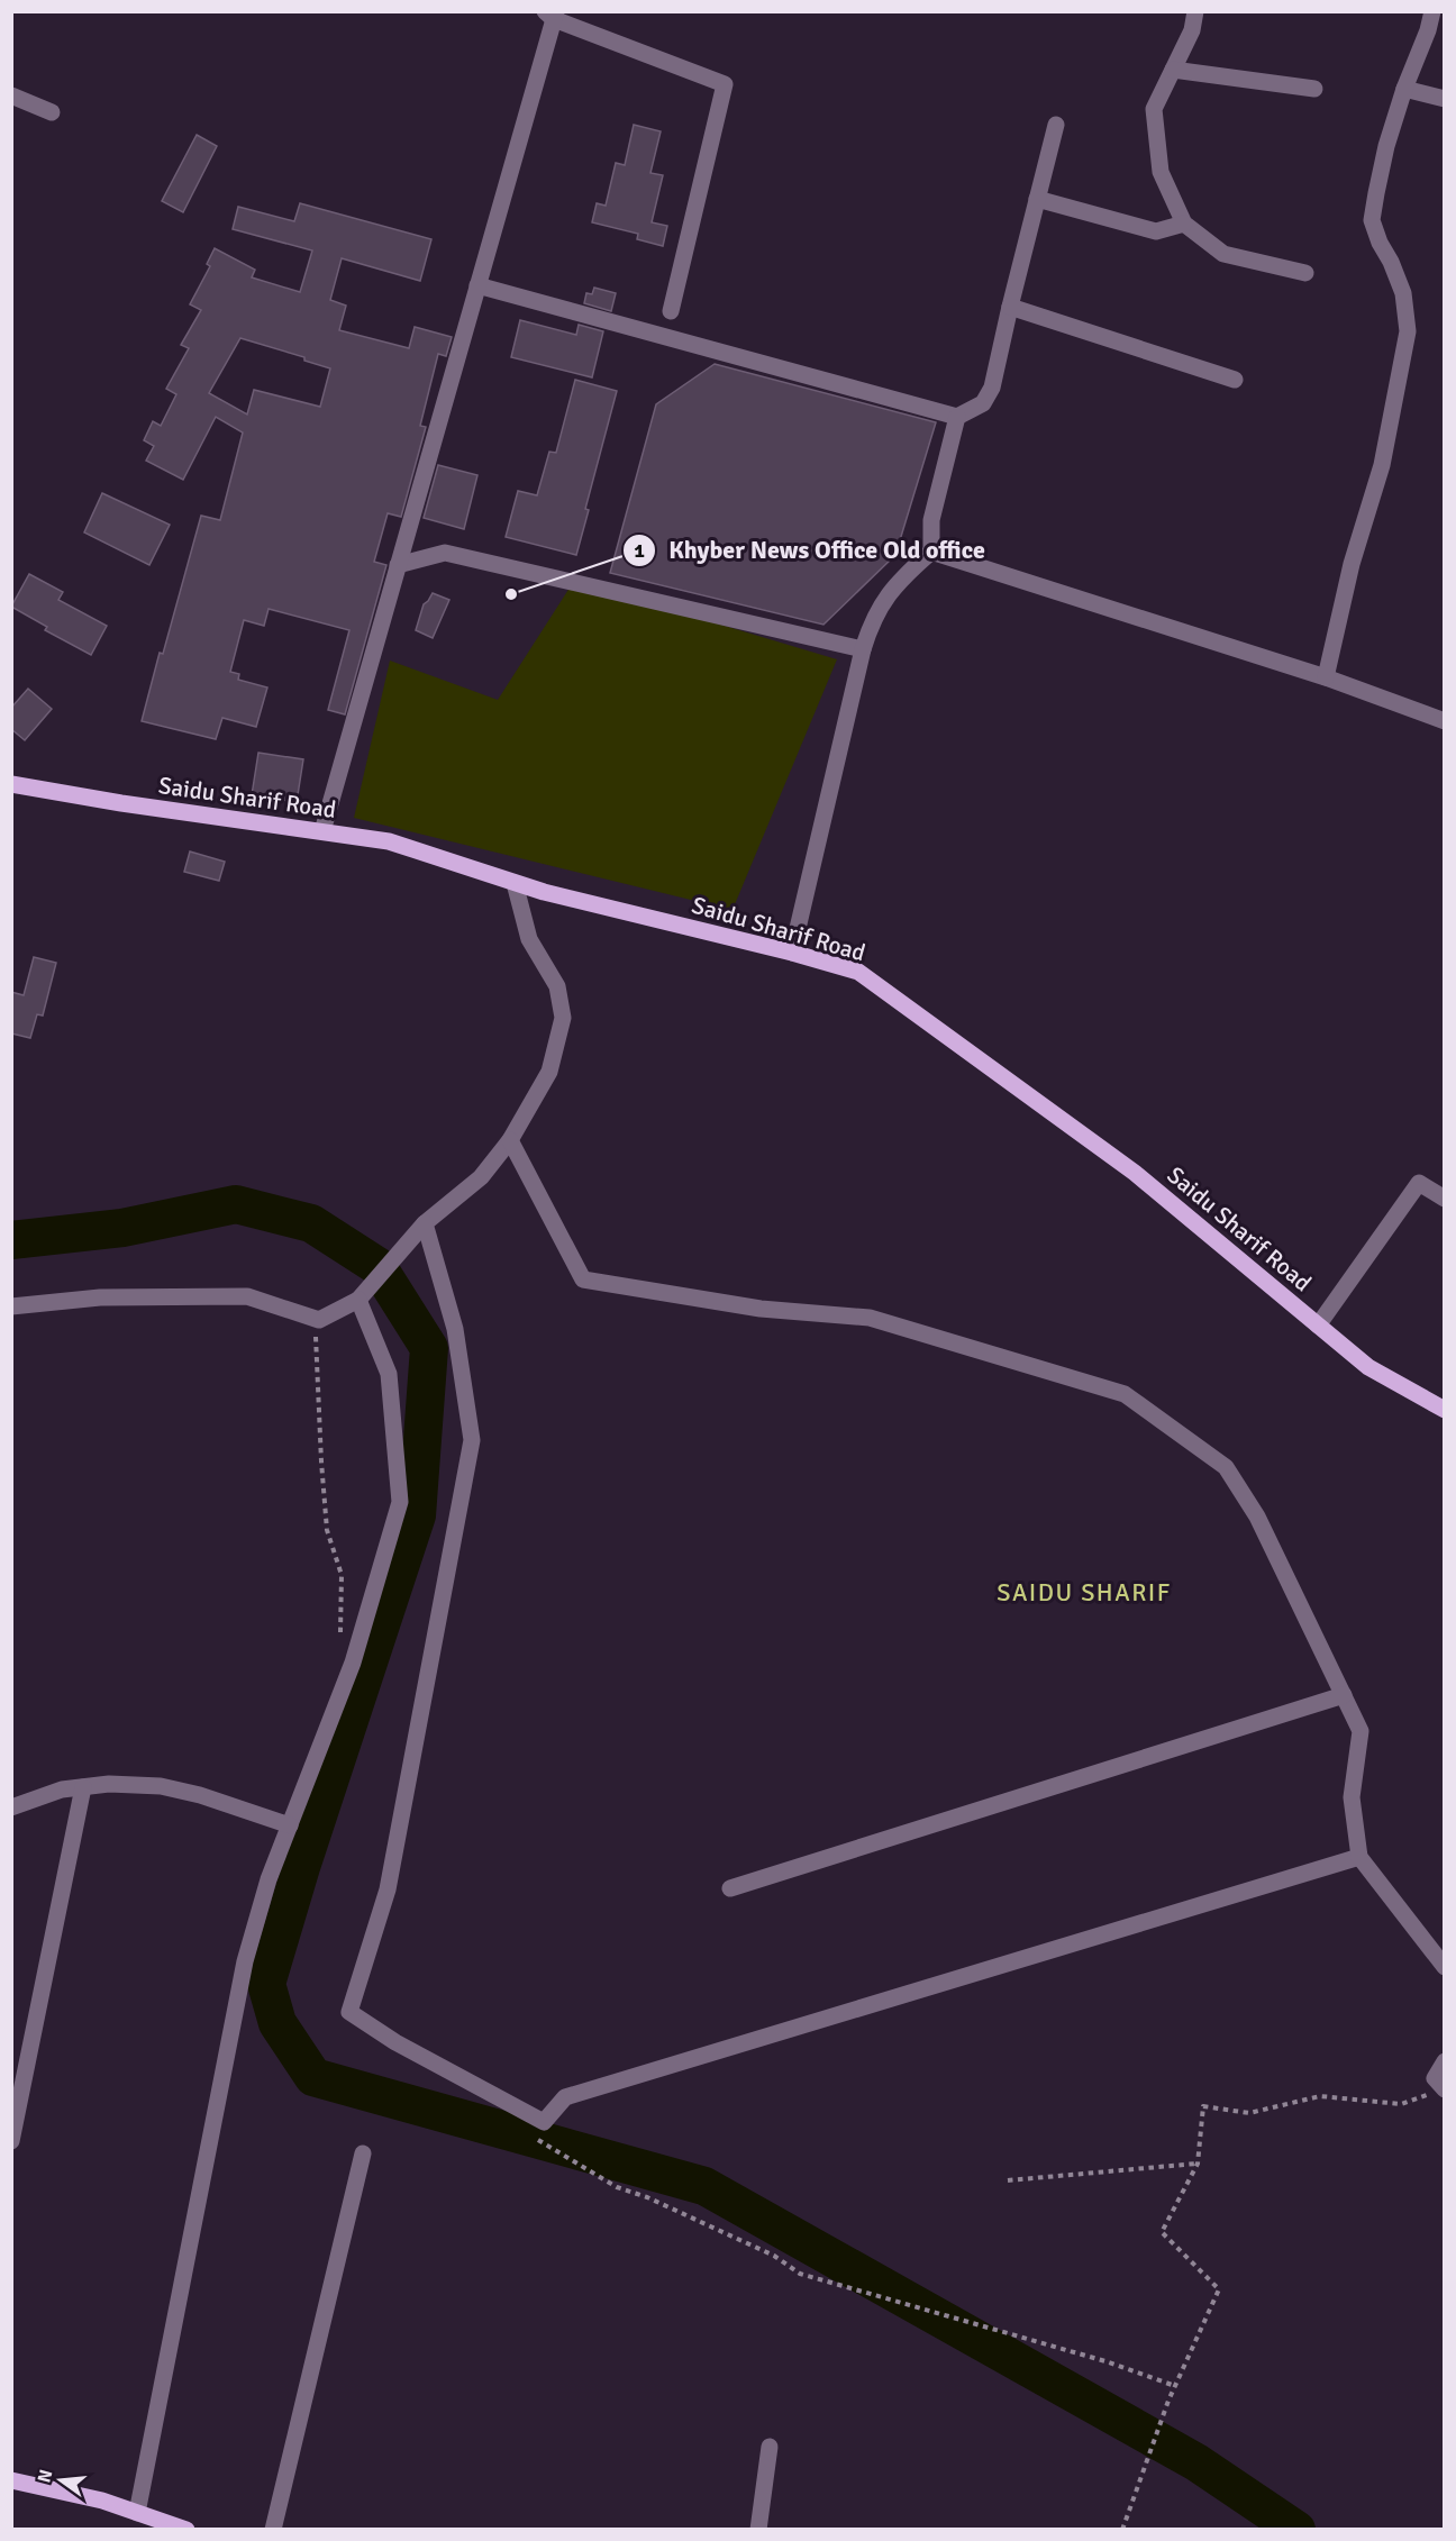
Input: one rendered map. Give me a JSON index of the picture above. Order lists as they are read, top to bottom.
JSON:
{
  "streets": {
    "main road": ["Saidu Sharif Road"]
  },
  "districts": ["SAIDU SHARIF"],
  "places": ["Khyber News Office Old office"],
  "north": "left"
}
